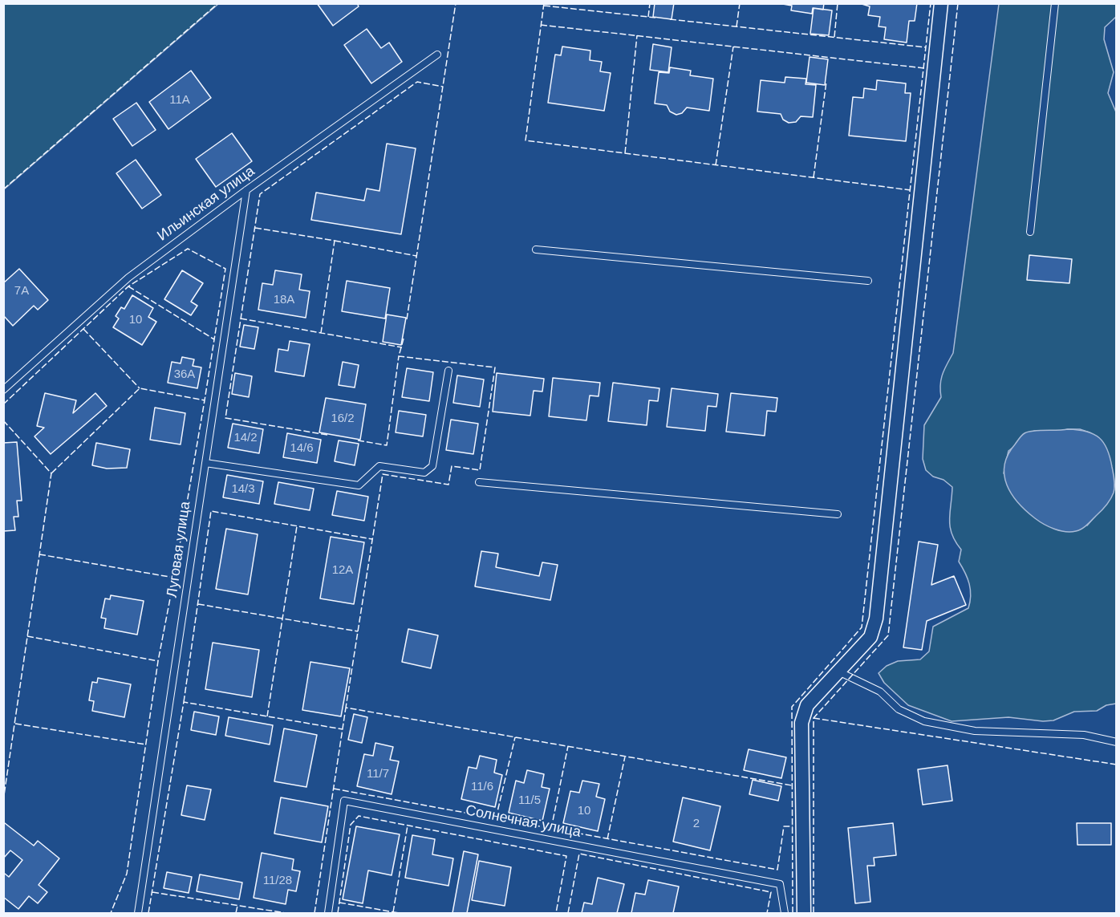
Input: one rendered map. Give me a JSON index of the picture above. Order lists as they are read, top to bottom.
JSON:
{
  "streets": {
    "lane": ["Ильинская улица", "Луговая улица", "Солнечная улица"]
  },
  "crossings": [
    ["Ильинская улица", "Луговая улица"]
  ],
  "house_numbers": [
    "11А",
    "7А",
    "18А",
    "10",
    "36А",
    "16/2",
    "14/2",
    "14/6",
    "14/3",
    "12А",
    "11/7",
    "11/6",
    "11/5",
    "10",
    "2",
    "11/28"
  ]
}
